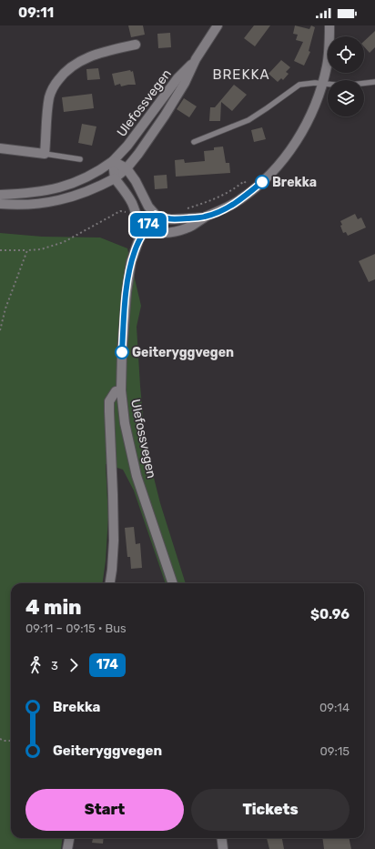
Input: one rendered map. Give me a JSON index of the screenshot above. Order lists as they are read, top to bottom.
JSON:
{
  "streets": {
    "street": ["Ulefossvegen"]
  },
  "districts": ["BREKKA"],
  "places": ["Brekka", "Geiteryggvegen"],
  "lines": ["bus line 174"],
  "page": {
    "status": "09:11",
    "on_map": "174",
    "heading": ["4 min", "09:11 – 09:15 · Bus", "$0.96"],
    "legs": ["3", "174"],
    "list": [
      {
        "name": "Brekka",
        "value": "09:14"
      },
      {
        "name": "Geiteryggvegen",
        "value": "09:15"
      }
    ],
    "buttons": ["Start", "Tickets"]
  }
}
